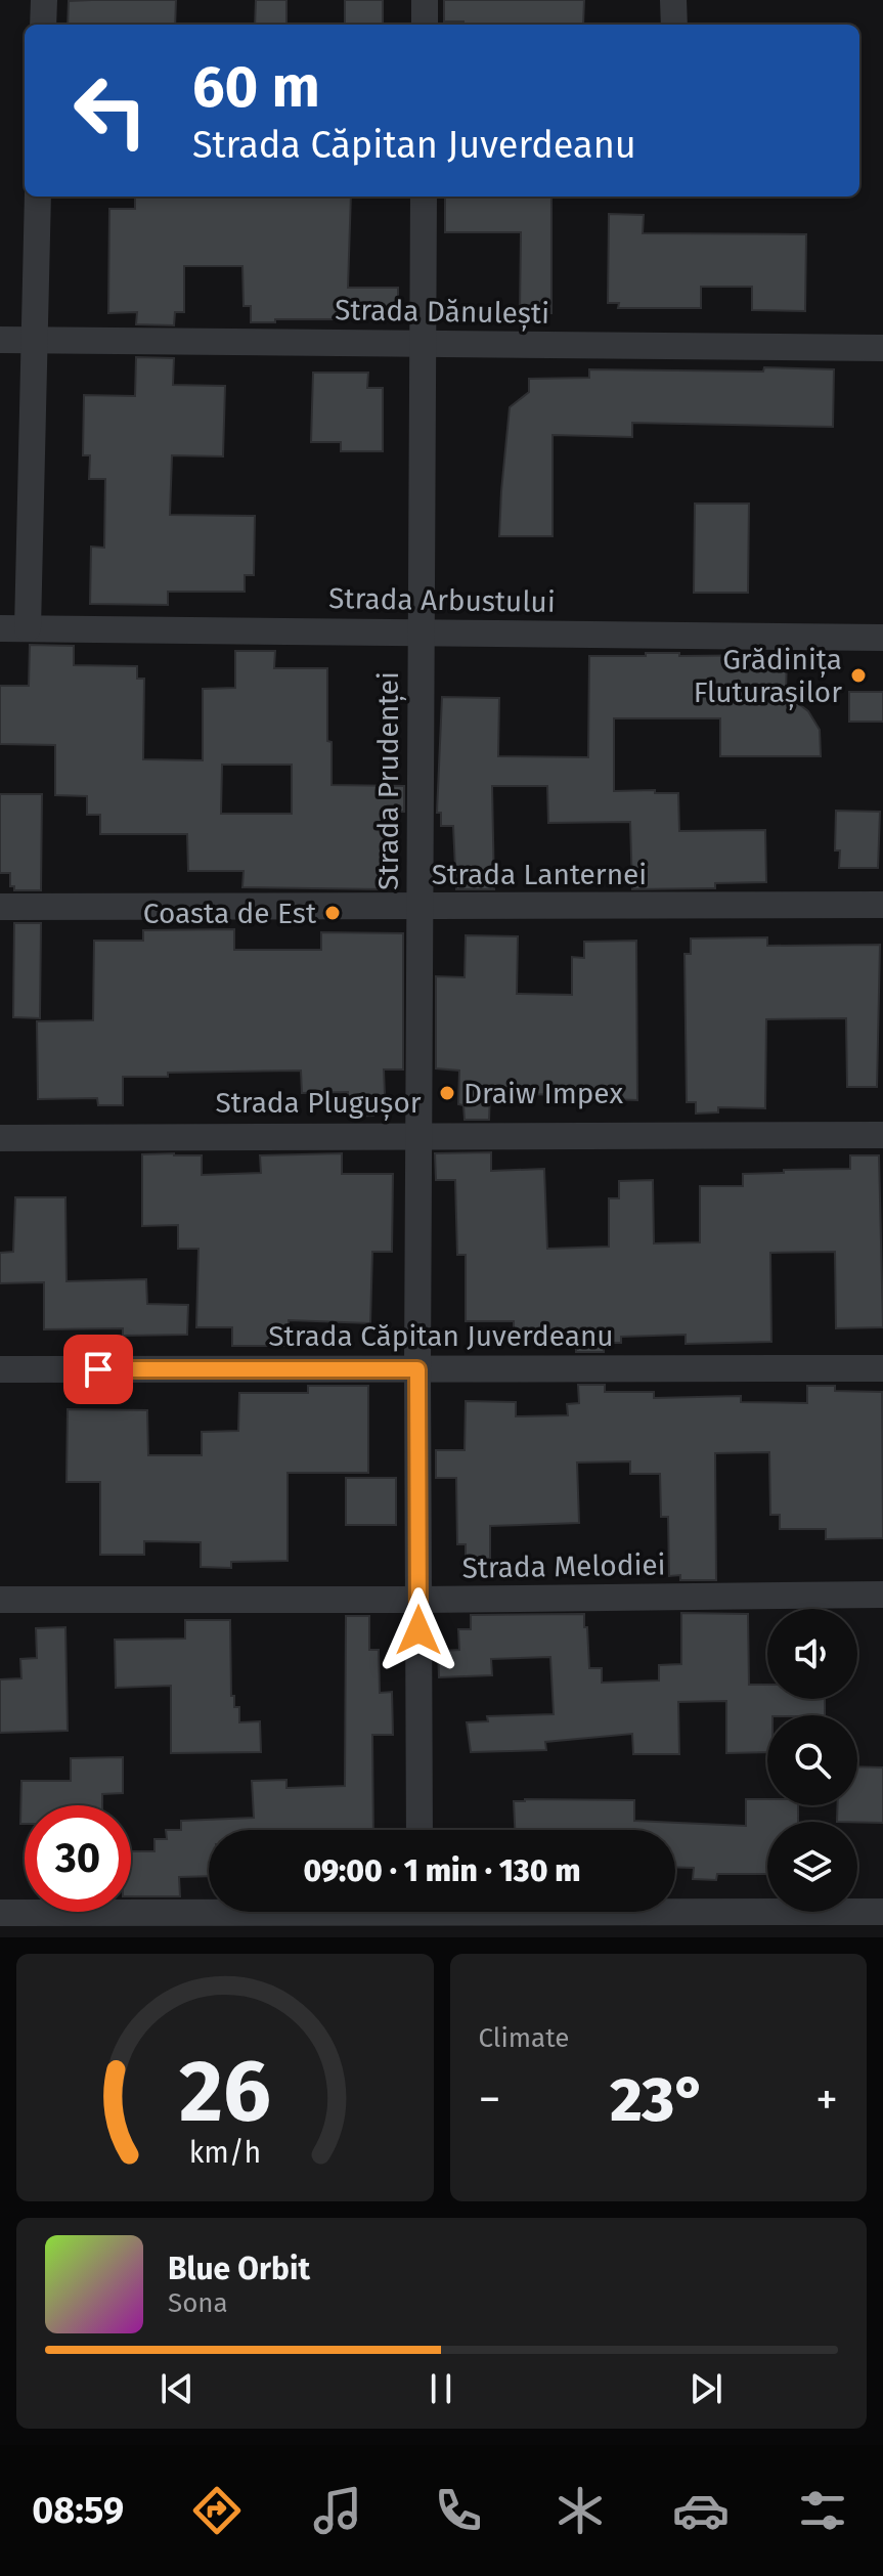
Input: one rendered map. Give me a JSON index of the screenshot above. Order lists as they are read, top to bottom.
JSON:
{
  "streets": {
    "street": [
      "Strada Dănulești",
      "Strada Arbustului",
      "Strada Prudenței",
      "Strada Lanternei",
      "Strada Plugușor",
      "Strada Căpitan Juverdeanu",
      "Strada Melodiei"
    ]
  },
  "crossings": [
    ["Strada Dănulești", "Strada Prudenței"],
    ["Strada Arbustului", "Strada Prudenței"],
    ["Strada Prudenței", "Strada Lanternei"],
    ["Strada Prudenței", "Strada Plugușor"],
    ["Strada Prudenței", "Strada Căpitan Juverdeanu"],
    ["Strada Prudenței", "Strada Melodiei"]
  ],
  "places": ["Grădinița Fluturașilor", "Coasta de Est", "Draiw Impex"],
  "page": {
    "turn": ["60 m", "Strada Căpitan Juverdeanu"],
    "limit": "30",
    "trip": "09:00 · 1 min · 130 m",
    "tile": "Climate",
    "heat": ["−", "23°", "+"],
    "song": ["Blue Orbit", "Sona"],
    "tabs": "08:59",
    "gauge": ["26", "km/h"]
  }
}
